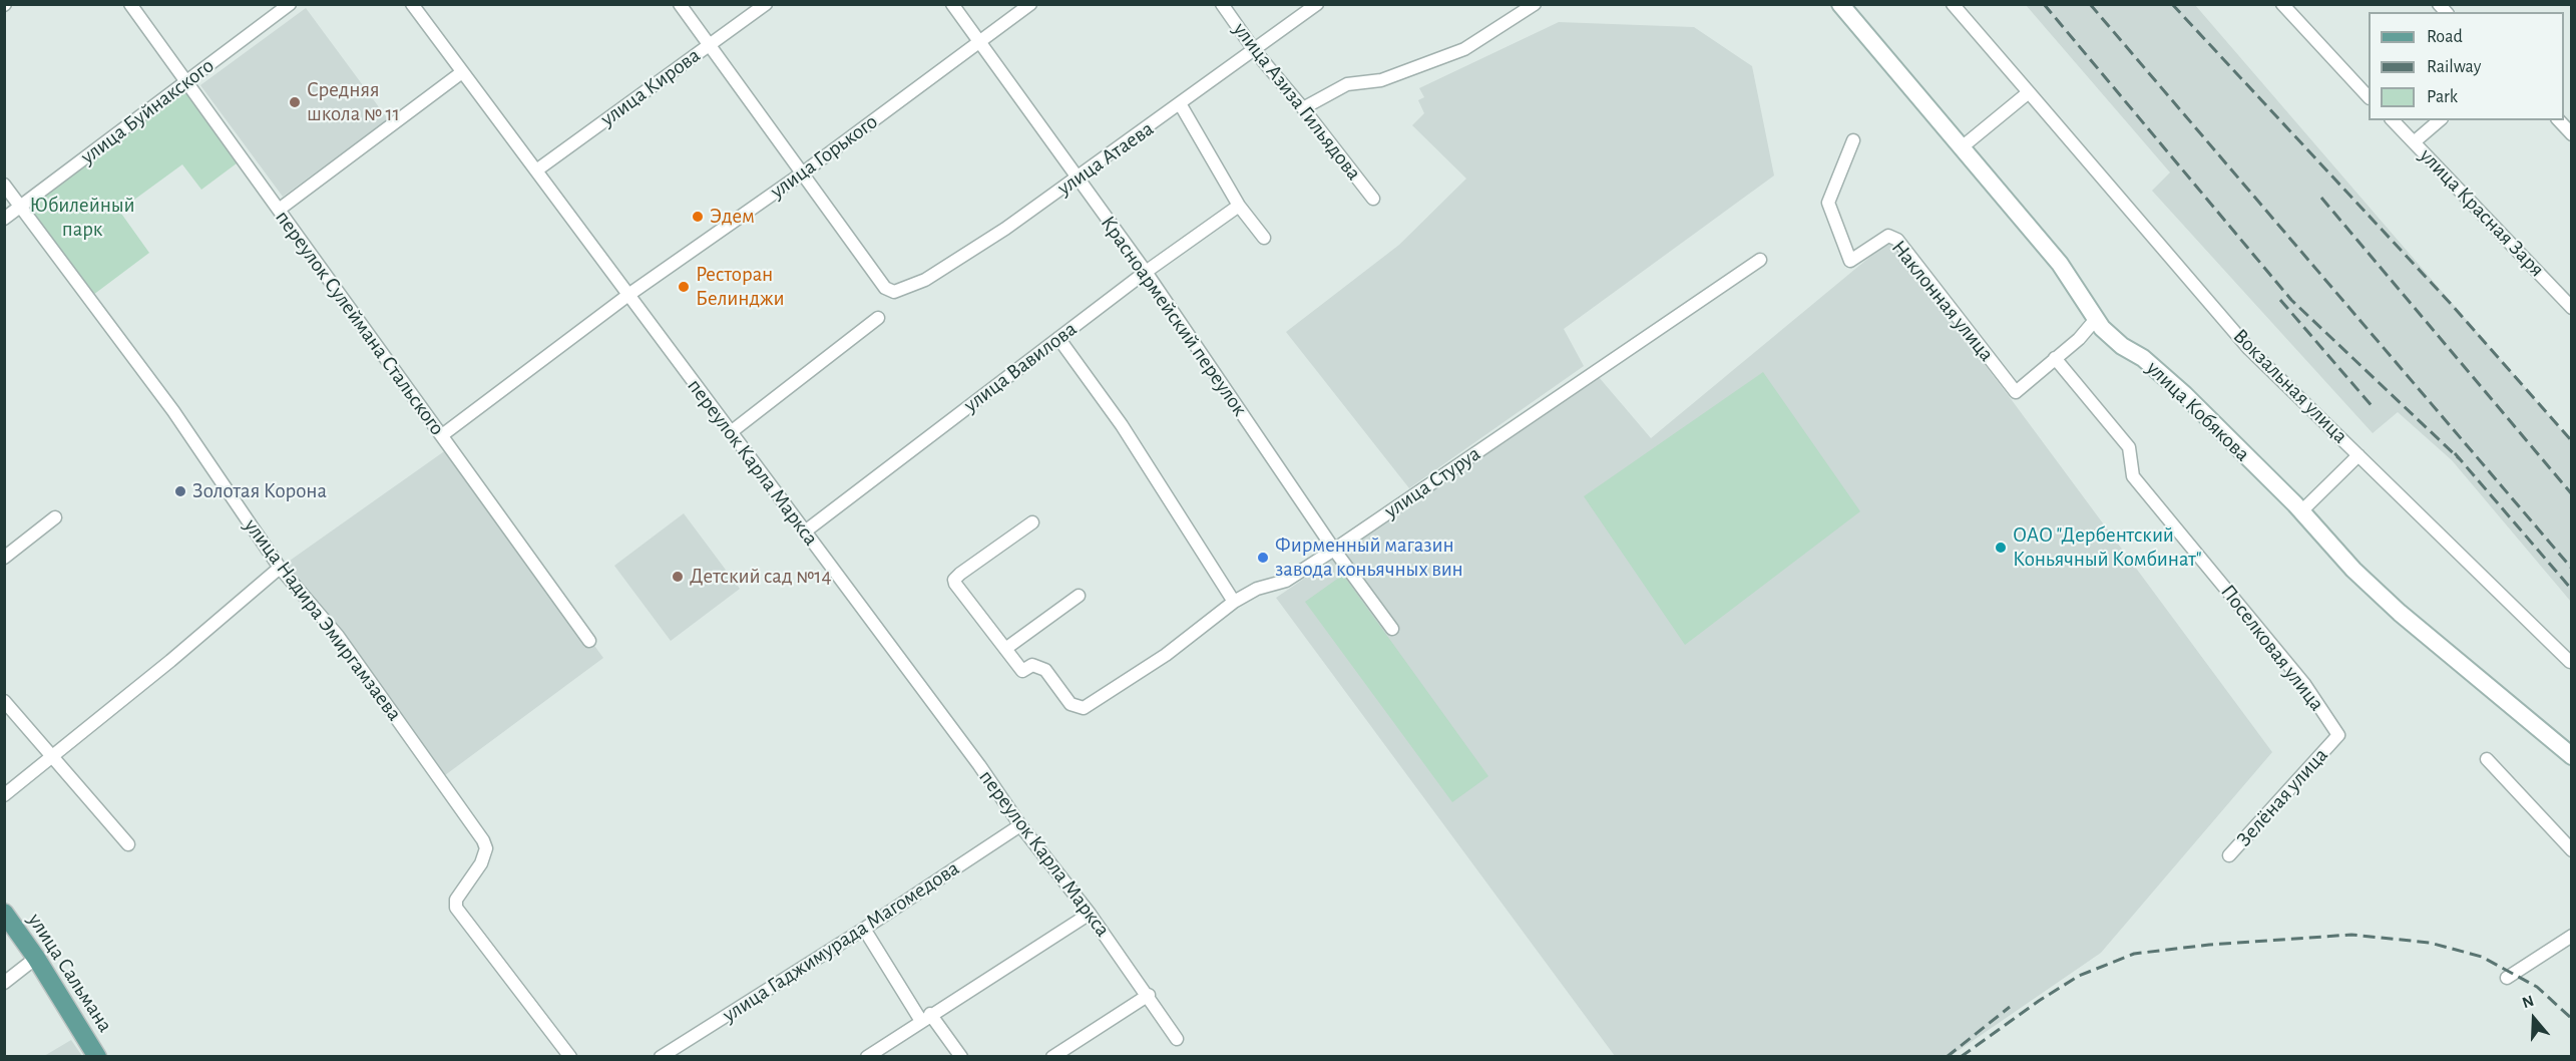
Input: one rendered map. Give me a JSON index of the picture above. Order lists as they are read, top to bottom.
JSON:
{
  "streets": {
    "main road": ["улица Сальмана"],
    "street": [
      "улица Кирова",
      "улица Азиза Гильядова",
      "улица Буйнакского",
      "улица Горького",
      "улица Атаева",
      "улица Красная Заря",
      "Наклонная улица",
      "Красноармейский переулок",
      "переулок Сулеймана Стальского",
      "улица Вавилова",
      "Вокзальная улица",
      "улица Кобякова",
      "переулок Карла Маркса",
      "улица Стуруа",
      "улица Надира Эмиргамзаева",
      "Поселковая улица",
      "Зелёная улица",
      "улица Гаджимурада Магомедова"
    ]
  },
  "crossings": [
    ["улица Кирова", "переулок Карла Маркса"],
    ["улица Азиза Гильядова", "улица Атаева"],
    ["улица Буйнакского", "переулок Сулеймана Стальского"],
    ["улица Буйнакского", "улица Надира Эмиргамзаева"],
    ["улица Горького", "улица Атаева"],
    ["улица Горького", "Красноармейский переулок"],
    ["улица Горького", "переулок Сулеймана Стальского"],
    ["улица Горького", "переулок Карла Маркса"],
    ["улица Атаева", "Красноармейский переулок"],
    ["Наклонная улица", "Поселковая улица"],
    ["Красноармейский переулок", "улица Вавилова"],
    ["Красноармейский переулок", "улица Стуруа"],
    ["улица Вавилова", "переулок Карла Маркса"],
    ["переулок Карла Маркса", "улица Гаджимурада Магомедова"],
    ["Поселковая улица", "Зелёная улица"]
  ],
  "parks": ["Юбилейный парк"],
  "places": [
    "Средняя школа № 11",
    "Эдем",
    "Ресторан Белинджи",
    "Золотая Корона",
    "ОАО \"Дербентский Коньячный Комбинат\"",
    "Фирменный магазин завода коньячных вин",
    "Детский сад №14"
  ],
  "legend": ["Road", "Railway", "Park"],
  "north": "top"
}
